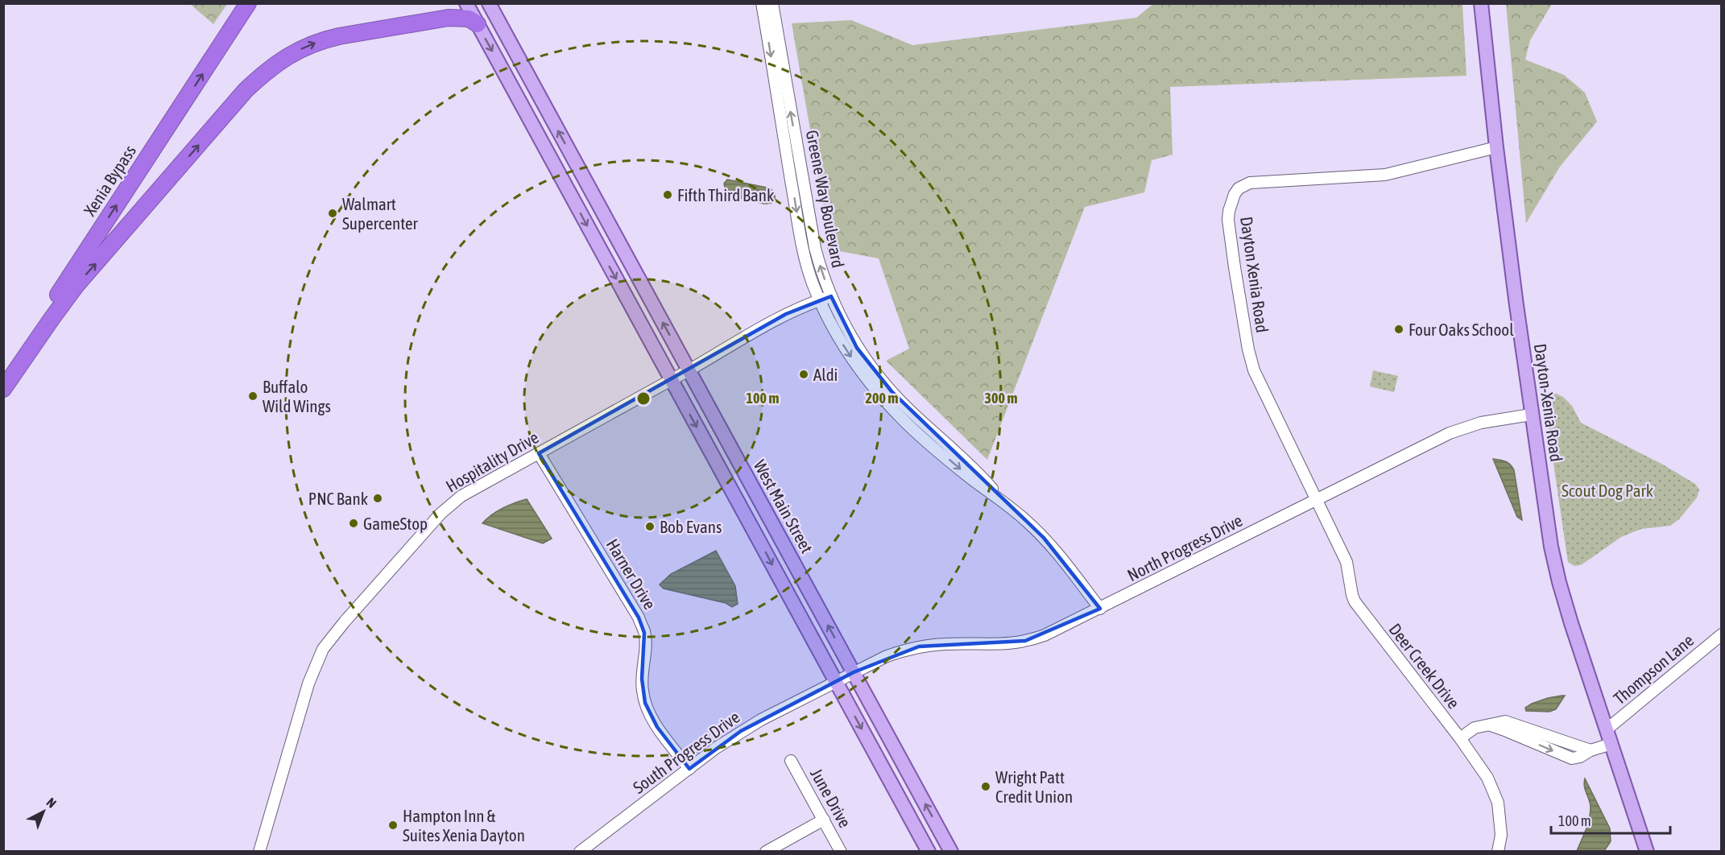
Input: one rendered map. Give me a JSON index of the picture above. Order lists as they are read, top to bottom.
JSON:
{
  "streets": {
    "highway": ["Xenia Bypass"],
    "main road": ["Dayton-Xenia Road", "West Main Street"],
    "street": [
      "Greene Way Boulevard",
      "Dayton Xenia Road",
      "Hospitality Drive",
      "North Progress Drive",
      "Harner Drive",
      "Deer Creek Drive",
      "Thompson Lane",
      "South Progress Drive",
      "June Drive"
    ]
  },
  "crossings": [
    ["Greene Way Boulevard", "Hospitality Drive"],
    ["Dayton Xenia Road", "Dayton-Xenia Road"],
    ["Dayton Xenia Road", "North Progress Drive"],
    ["Dayton Xenia Road", "Deer Creek Drive"],
    ["Dayton-Xenia Road", "North Progress Drive"],
    ["Dayton-Xenia Road", "Thompson Lane"],
    ["Hospitality Drive", "West Main Street"],
    ["Hospitality Drive", "Harner Drive"],
    ["West Main Street", "North Progress Drive"],
    ["West Main Street", "South Progress Drive"],
    ["North Progress Drive", "Deer Creek Drive"],
    ["North Progress Drive", "South Progress Drive"],
    ["Harner Drive", "South Progress Drive"]
  ],
  "one_way": ["Xenia Bypass"],
  "parks": ["Scout Dog Park"],
  "places": [
    "Fifth Third Bank",
    "Walmart Supercenter",
    "Four Oaks School",
    "Aldi",
    "Buffalo Wild Wings",
    "PNC Bank",
    "GameStop",
    "Bob Evans",
    "Wright Patt Credit Union",
    "Hampton Inn & Suites Xenia Dayton"
  ],
  "scale_bar": "100 m",
  "north": "top right",
  "rings": ["100 m", "200 m", "300 m"]
}
